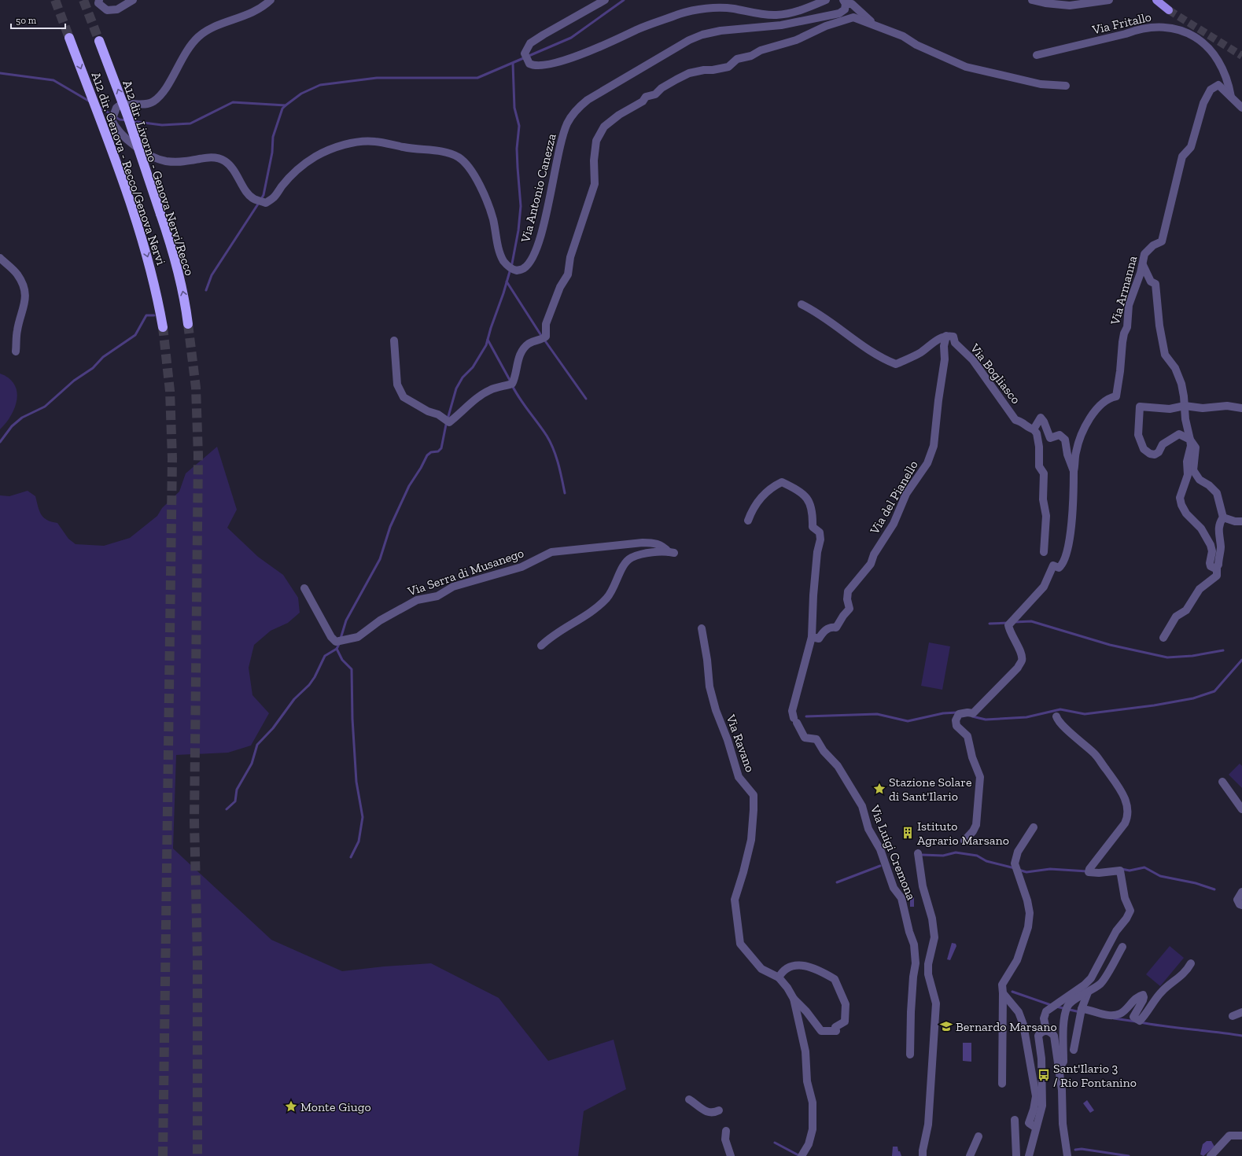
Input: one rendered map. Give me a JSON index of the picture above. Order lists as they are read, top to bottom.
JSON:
{
  "streets": {
    "highway": ["A12 dir. Genova - Recco/Genova Nervi", "A12 dir. Livorno - Genova Nervi/Recco"],
    "street": [
      "Via Fritallo",
      "Via Antonio Canezza",
      "Via Armanna",
      "Via Bogliasco",
      "Via del Pianello",
      "Via Serra di Musanego",
      "Via Ravano",
      "Via Luigi Cremona"
    ]
  },
  "crossings": [
    ["Via Fritallo", "Via Armanna"],
    ["Via Bogliasco", "Via del Pianello"],
    ["Via del Pianello", "Via Luigi Cremona"]
  ],
  "one_way": ["A12 dir. Genova - Recco/Genova Nervi", "A12 dir. Livorno - Genova Nervi/Recco"],
  "places": {
    "place": ["Stazione Solare di Sant'Ilario", "Monte Giugo"],
    "building": ["Istituto Agrario Marsano"],
    "school or university": ["Bernardo Marsano"],
    "bus stop": ["Sant'Ilario 3 / Rio Fontanino"]
  },
  "scale_bar": "50 m"
}
